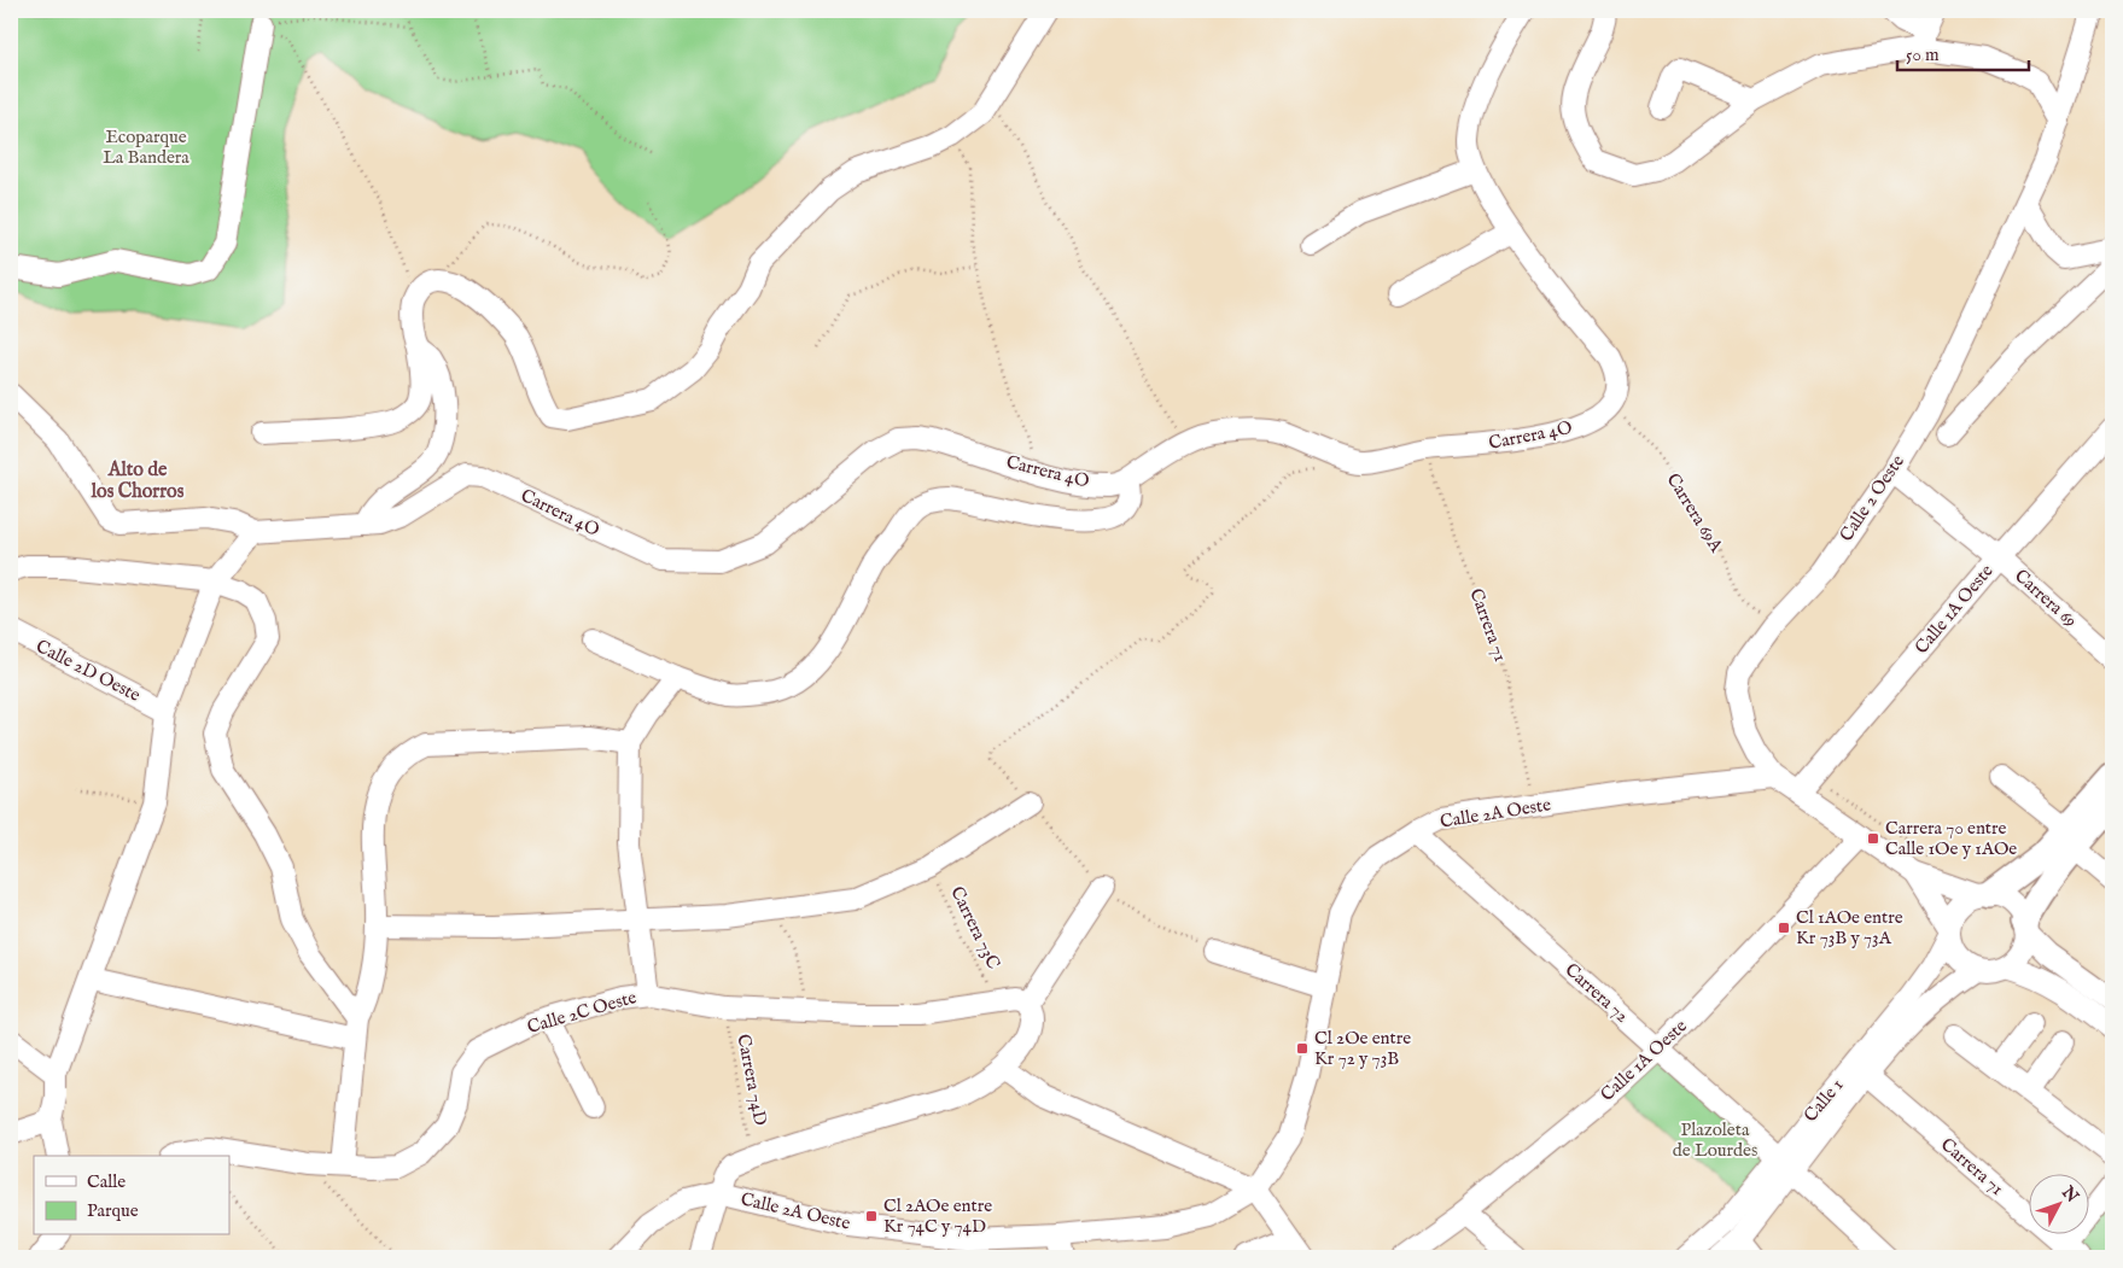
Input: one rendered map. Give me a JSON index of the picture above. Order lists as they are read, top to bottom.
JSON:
{
  "streets": {
    "street": [
      "Carrera 4O",
      "Calle 2 Oeste",
      "Carrera 69",
      "Calle 1A Oeste",
      "Carrera 71",
      "Calle 2D Oeste",
      "Calle 2A Oeste",
      "Carrera 72",
      "Calle 2C Oeste",
      "Calle 1"
    ],
    "path": ["Carrera 69A", "Carrera 73C", "Carrera 74D"]
  },
  "crossings": [
    ["Carrera 4O", "Carrera 69A"],
    ["Carrera 4O", "Carrera 71"],
    ["Calle 2 Oeste", "Carrera 69A"],
    ["Calle 2 Oeste", "Carrera 69"],
    ["Calle 2 Oeste", "Calle 1A Oeste"],
    ["Calle 2 Oeste", "Calle 2A Oeste"],
    ["Carrera 69", "Calle 1A Oeste"],
    ["Calle 1A Oeste", "Calle 2A Oeste"],
    ["Calle 1A Oeste", "Carrera 72"],
    ["Carrera 71", "Calle 2A Oeste"],
    ["Carrera 71", "Calle 1"],
    ["Calle 2A Oeste", "Carrera 72"],
    ["Carrera 73C", "Calle 2C Oeste"],
    ["Carrera 72", "Calle 1"],
    ["Calle 2C Oeste", "Carrera 74D"]
  ],
  "districts": ["Alto de los Chorros"],
  "parks": ["Ecoparque La Bandera", "Plazoleta de Lourdes"],
  "places": {
    "transit": [
      "Carrera 70 entre Calle 1Oe y 1AOe",
      "Cl 1AOe entre Kr 73B y 73A",
      "Cl 2Oe entre Kr 72 y 73B",
      "Cl 2AOe entre Kr 74C y 74D"
    ]
  },
  "legend": ["Calle", "Parque"],
  "scale_bar": "50 m",
  "north": "top right"
}
